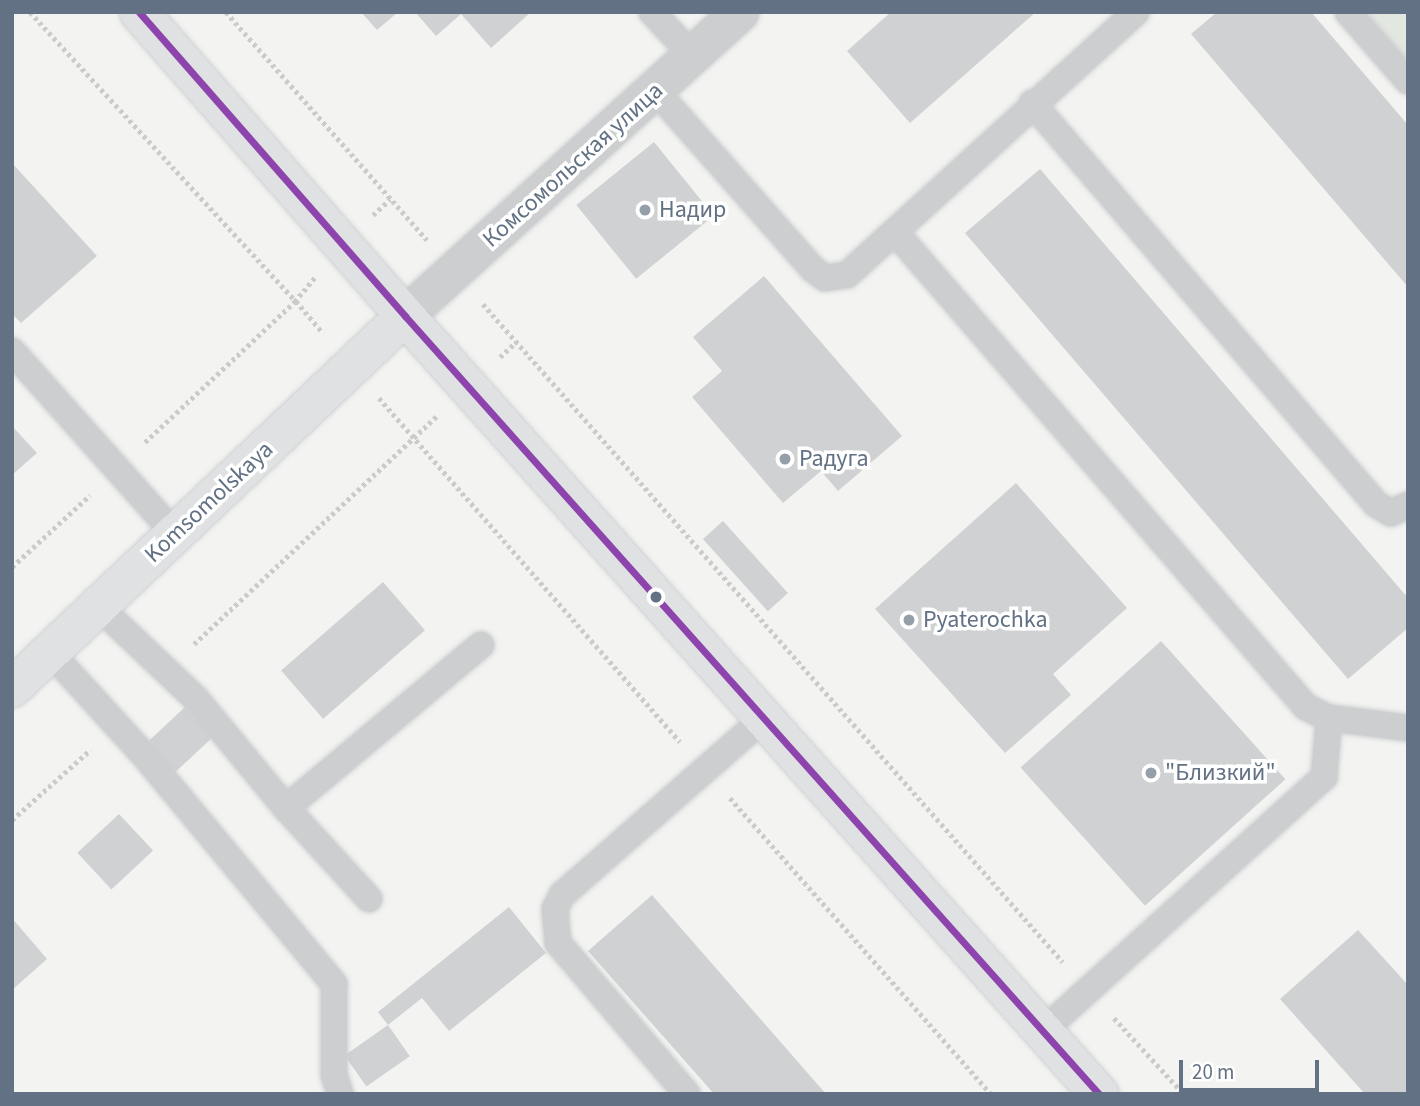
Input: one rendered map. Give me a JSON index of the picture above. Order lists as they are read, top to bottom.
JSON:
{
  "streets": {
    "main road": ["Komsomolskaya"],
    "street": ["Комсомольская улица"]
  },
  "crossings": [
    ["Комсомольская улица", "Komsomolskaya"]
  ],
  "places": [
    "Надир",
    "Радуга",
    "Pyaterochka",
    "\"Близкий\""
  ],
  "scale_bar": "20 m"
}
